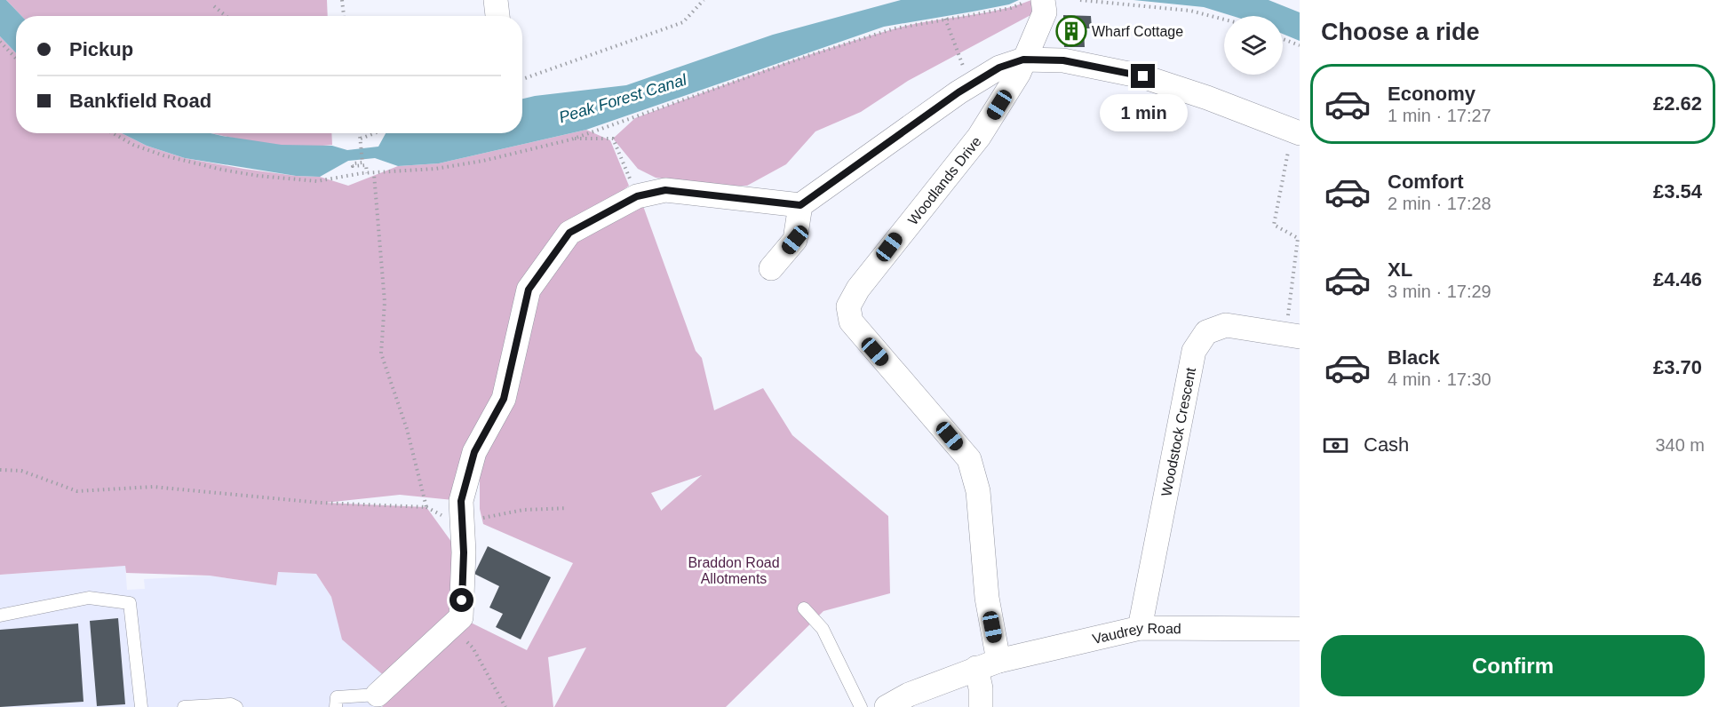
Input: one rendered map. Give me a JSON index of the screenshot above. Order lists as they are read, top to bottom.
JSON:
{
  "streets": {
    "street": ["Woodlands Drive", "Woodstock Crescent", "Vaudrey Road"]
  },
  "crossings": [
    ["Woodlands Drive", "Vaudrey Road"],
    ["Woodstock Crescent", "Vaudrey Road"]
  ],
  "water": ["Peak Forest Canal"],
  "parks": ["Braddon Road Allotments"],
  "places": {
    "building": ["Wharf Cottage"]
  },
  "page": {
    "heading": "Choose a ride",
    "banner": ["Pickup", "Bankfield Road"],
    "list": [
      {
        "name": "Economy",
        "note": "1 min · 17:27",
        "value": "£2.62"
      },
      {
        "name": "Comfort",
        "note": "2 min · 17:28",
        "value": "£3.54"
      },
      {
        "name": "XL",
        "note": "3 min · 17:29",
        "value": "£4.46"
      },
      {
        "name": "Black",
        "note": "4 min · 17:30",
        "value": "£3.70"
      }
    ],
    "bubble": "1 min",
    "pay": ["Cash", "340 m"],
    "buttons": "Confirm"
  }
}
